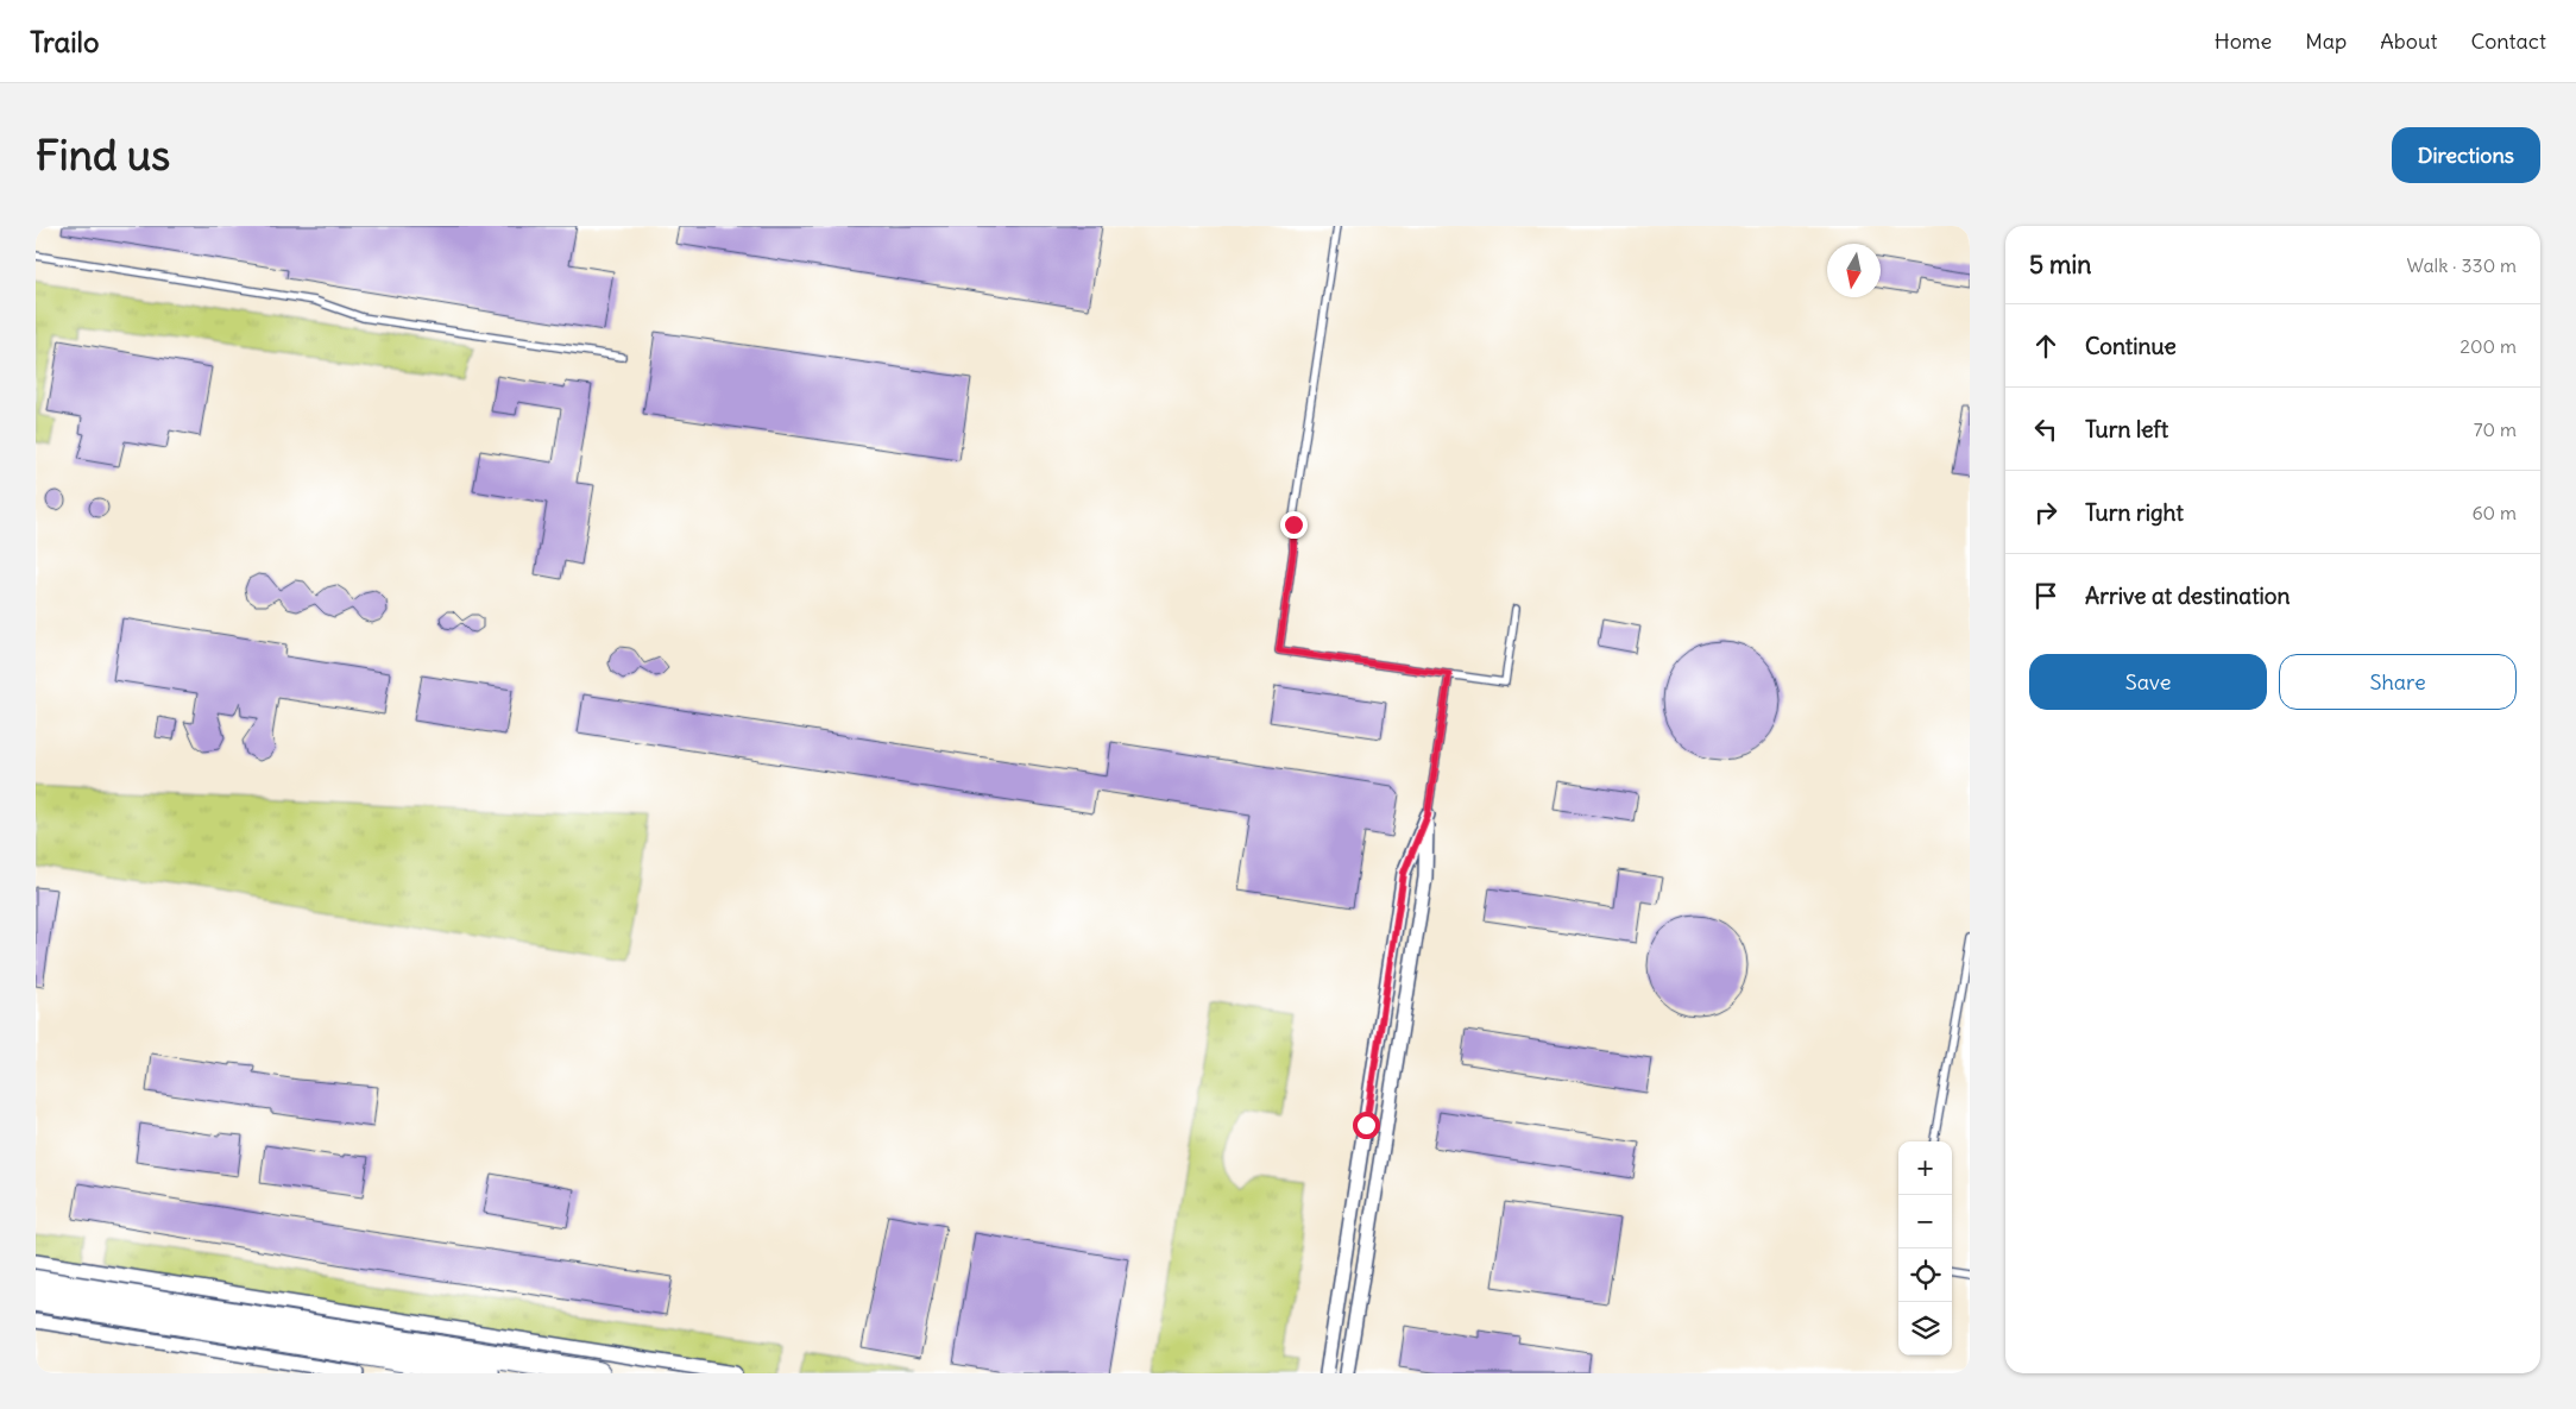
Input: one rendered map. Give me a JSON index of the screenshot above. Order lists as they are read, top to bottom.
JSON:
{
  "north": "bottom",
  "page": {
    "header": "Trailo",
    "nav": [
      "Home",
      "Map",
      "About",
      "Contact"
    ],
    "buttons": [
      "Directions",
      ["Save", "Share"]
    ],
    "title": "Find us",
    "heading": ["5 min", "Walk · 330 m"],
    "list": [
      ["Continue", "200 m"],
      ["Turn left", "70 m"],
      ["Turn right", "60 m"],
      "Arrive at destination"
    ],
    "map_buttons": ["+", "−"]
  }
}
